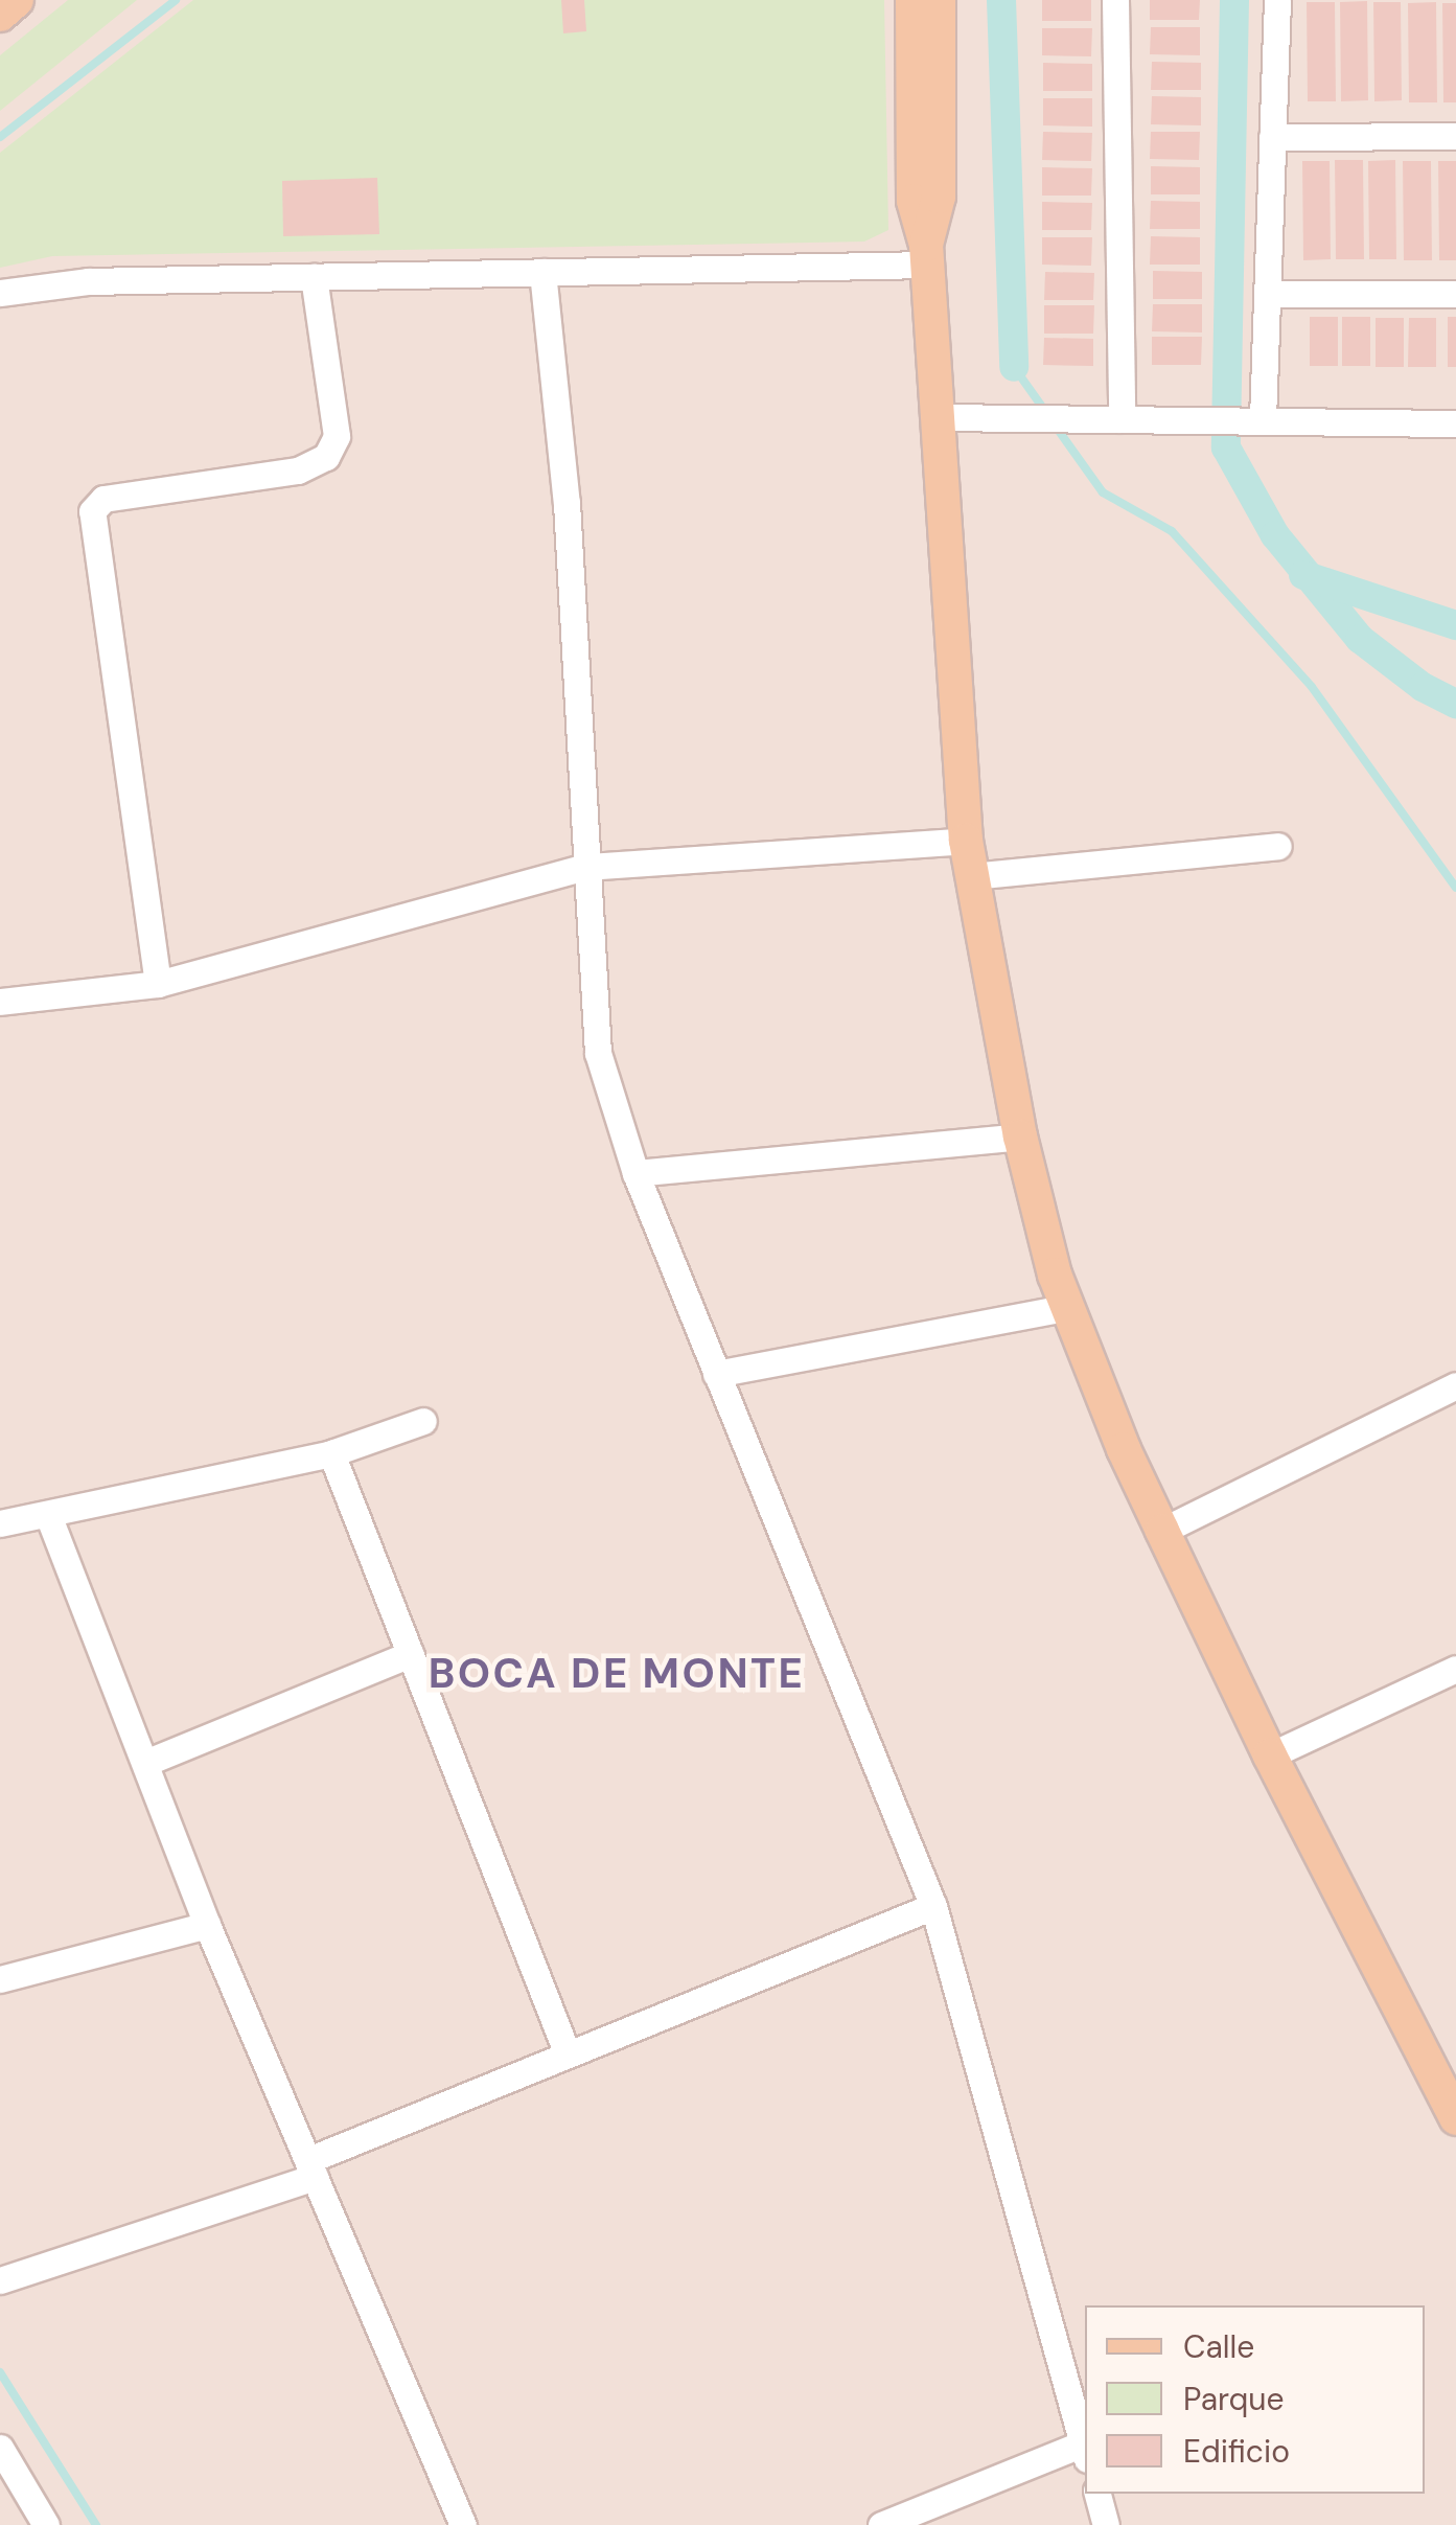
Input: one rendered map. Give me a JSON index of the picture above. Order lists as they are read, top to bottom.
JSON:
{
  "districts": ["BOCA DE MONTE"],
  "legend": ["Calle", "Parque", "Edificio"]
}
